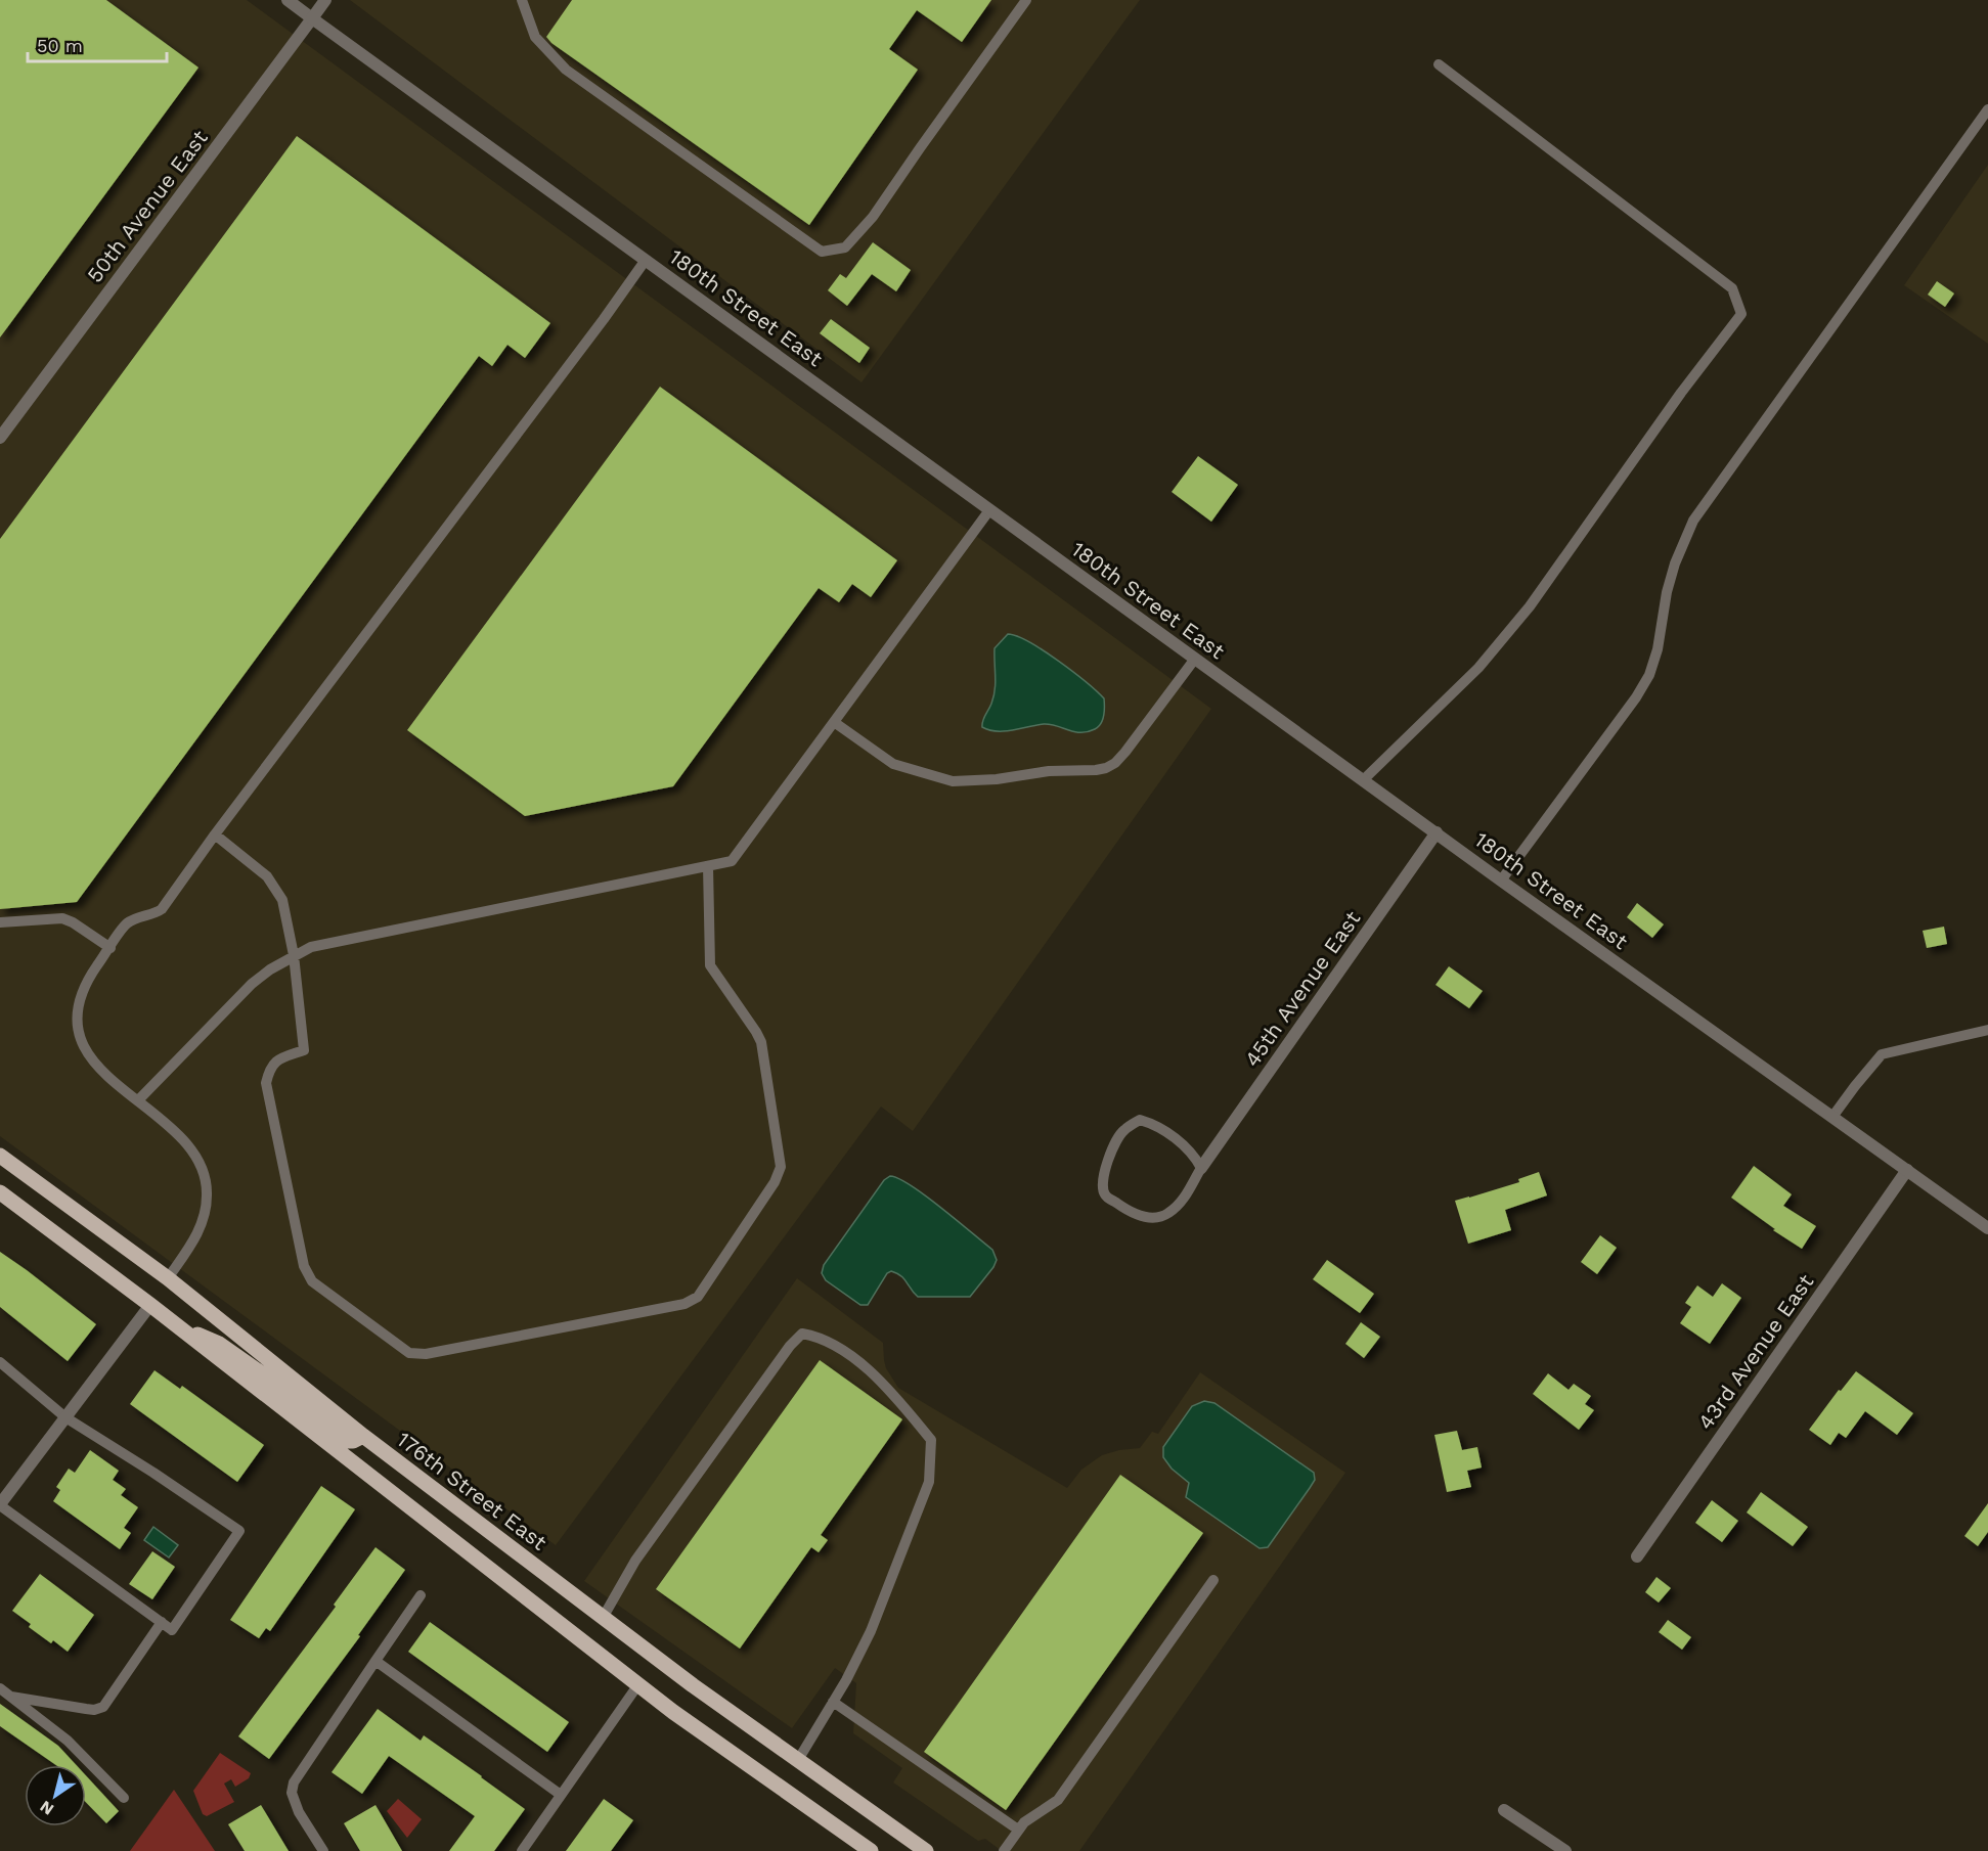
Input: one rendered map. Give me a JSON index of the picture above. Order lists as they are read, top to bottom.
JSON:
{
  "streets": {
    "main road": ["176th Street East"],
    "street": [
      "50th Avenue East",
      "180th Street East",
      "45th Avenue East",
      "43rd Avenue East"
    ]
  },
  "crossings": [
    ["50th Avenue East", "180th Street East"],
    ["180th Street East", "45th Avenue East"],
    ["180th Street East", "43rd Avenue East"]
  ],
  "scale_bar": "50 m",
  "north": "bottom left"
}
